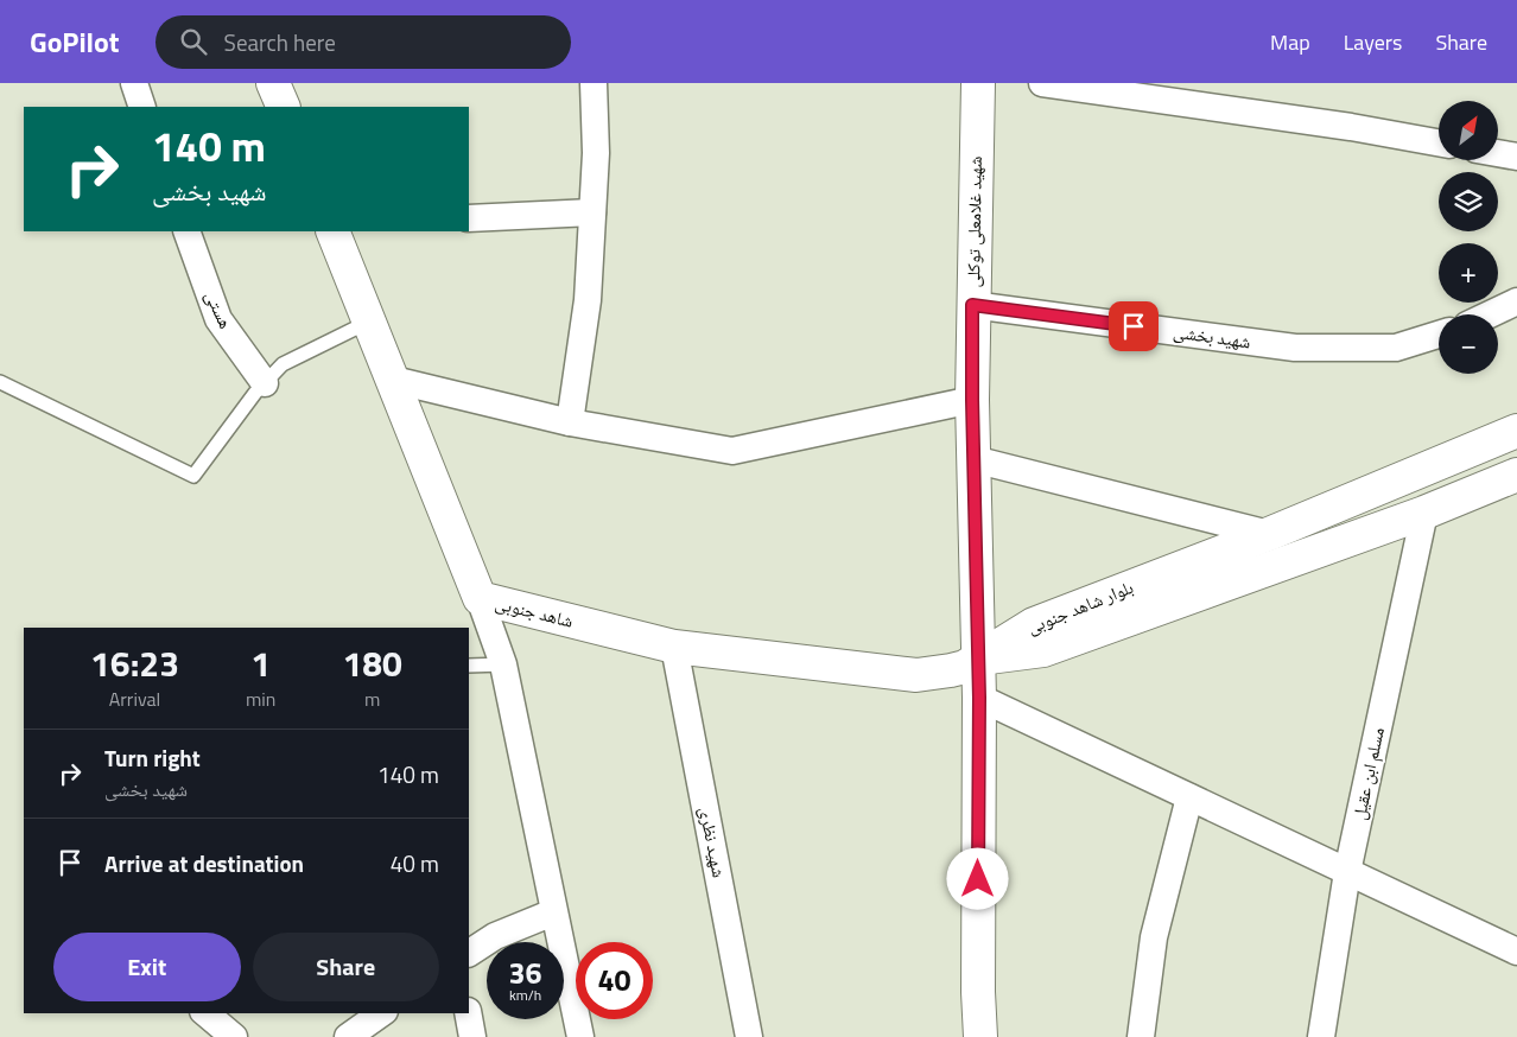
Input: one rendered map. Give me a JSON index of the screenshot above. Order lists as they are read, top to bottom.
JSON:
{
  "streets": {
    "street": [
      "شهید غلامعلی توکلی",
      "هستی",
      "شهید بخشی",
      "بلوار شاهد جنوبی",
      "شاهد جنوبی",
      "مسلم ابن عقیل",
      "شهید نظری"
    ]
  },
  "crossings": [
    ["شهید غلامعلی توکلی", "شهید بخشی"],
    ["شهید غلامعلی توکلی", "بلوار شاهد جنوبی"],
    ["شهید غلامعلی توکلی", "شاهد جنوبی"],
    ["بلوار شاهد جنوبی", "شاهد جنوبی"],
    ["بلوار شاهد جنوبی", "مسلم ابن عقیل"],
    ["شاهد جنوبی", "شهید نظری"]
  ],
  "north": "top right",
  "page": {
    "header": "GoPilot",
    "search": "Search here",
    "nav": ["Map", "Layers", "Share"],
    "map_buttons": ["+", "−"],
    "turn": ["140 m", "شهید بخشی"],
    "eta": [
      "16:23",
      "Arrival",
      "1",
      "min",
      "180",
      "m"
    ],
    "list": [
      {
        "name": "Turn right",
        "note": "شهید بخشی",
        "value": "140 m"
      },
      {
        "name": "Arrive at destination",
        "value": "40 m"
      }
    ],
    "buttons": ["Exit", "Share"],
    "speed": "36 km/h",
    "limit": "40"
  }
}
